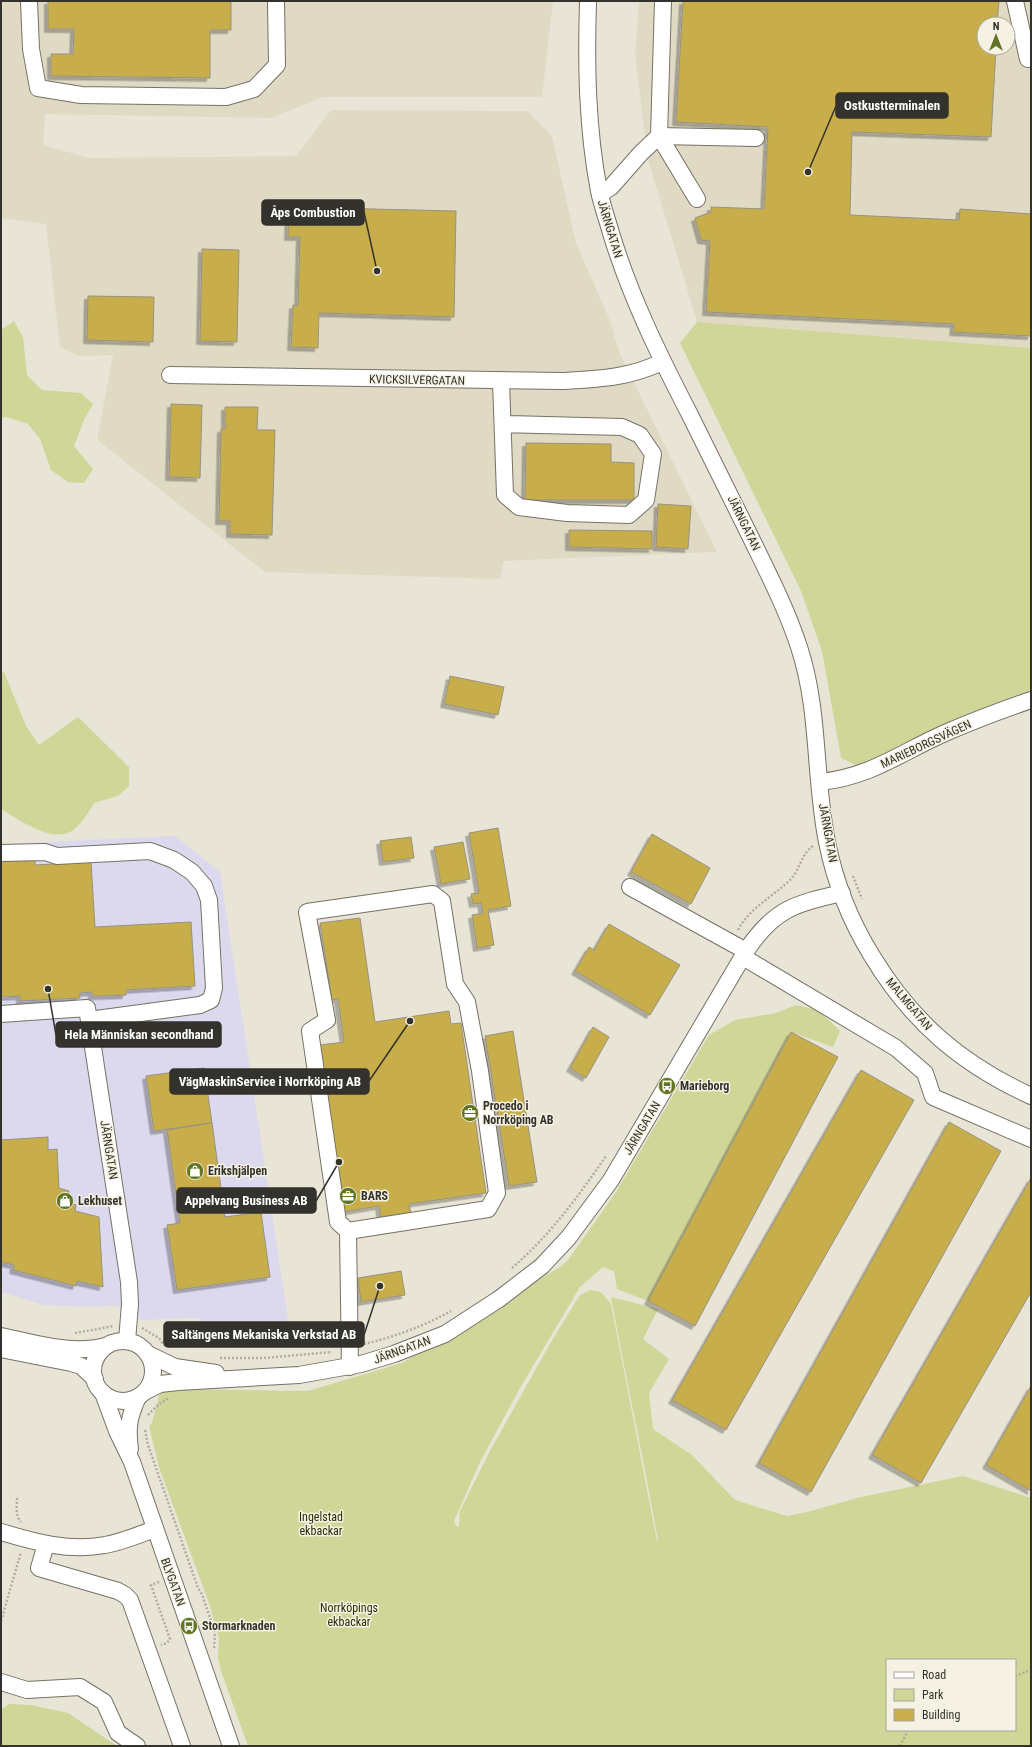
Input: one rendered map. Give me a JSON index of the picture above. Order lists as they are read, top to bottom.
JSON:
{
  "streets": {
    "street": [
      "JÄRNGATAN",
      "KVICKSILVERGATAN",
      "MARIEBORGSVÄGEN",
      "MALMGATAN",
      "BLYGATAN"
    ]
  },
  "crossings": [
    ["JÄRNGATAN", "KVICKSILVERGATAN"],
    ["JÄRNGATAN", "MARIEBORGSVÄGEN"],
    ["JÄRNGATAN", "MALMGATAN"],
    ["JÄRNGATAN", "BLYGATAN"]
  ],
  "parks": ["Ingelstad ekbackar", "Norrköpings ekbackar"],
  "places": {
    "other": [
      "Ostkustterminalen",
      "Åps Combustion",
      "Hela Människan secondhand",
      "VägMaskinService i Norrköping AB",
      "Appelvang Business AB",
      "Saltängens Mekaniska Verkstad AB"
    ],
    "bus stop": ["Marieborg", "Stormarknaden"],
    "office": ["Procedo i Norrköping AB", "BARS"],
    "shop": ["Erikshjälpen", "Lekhuset"]
  },
  "legend": ["Road", "Park", "Building"],
  "north": "top"
}
